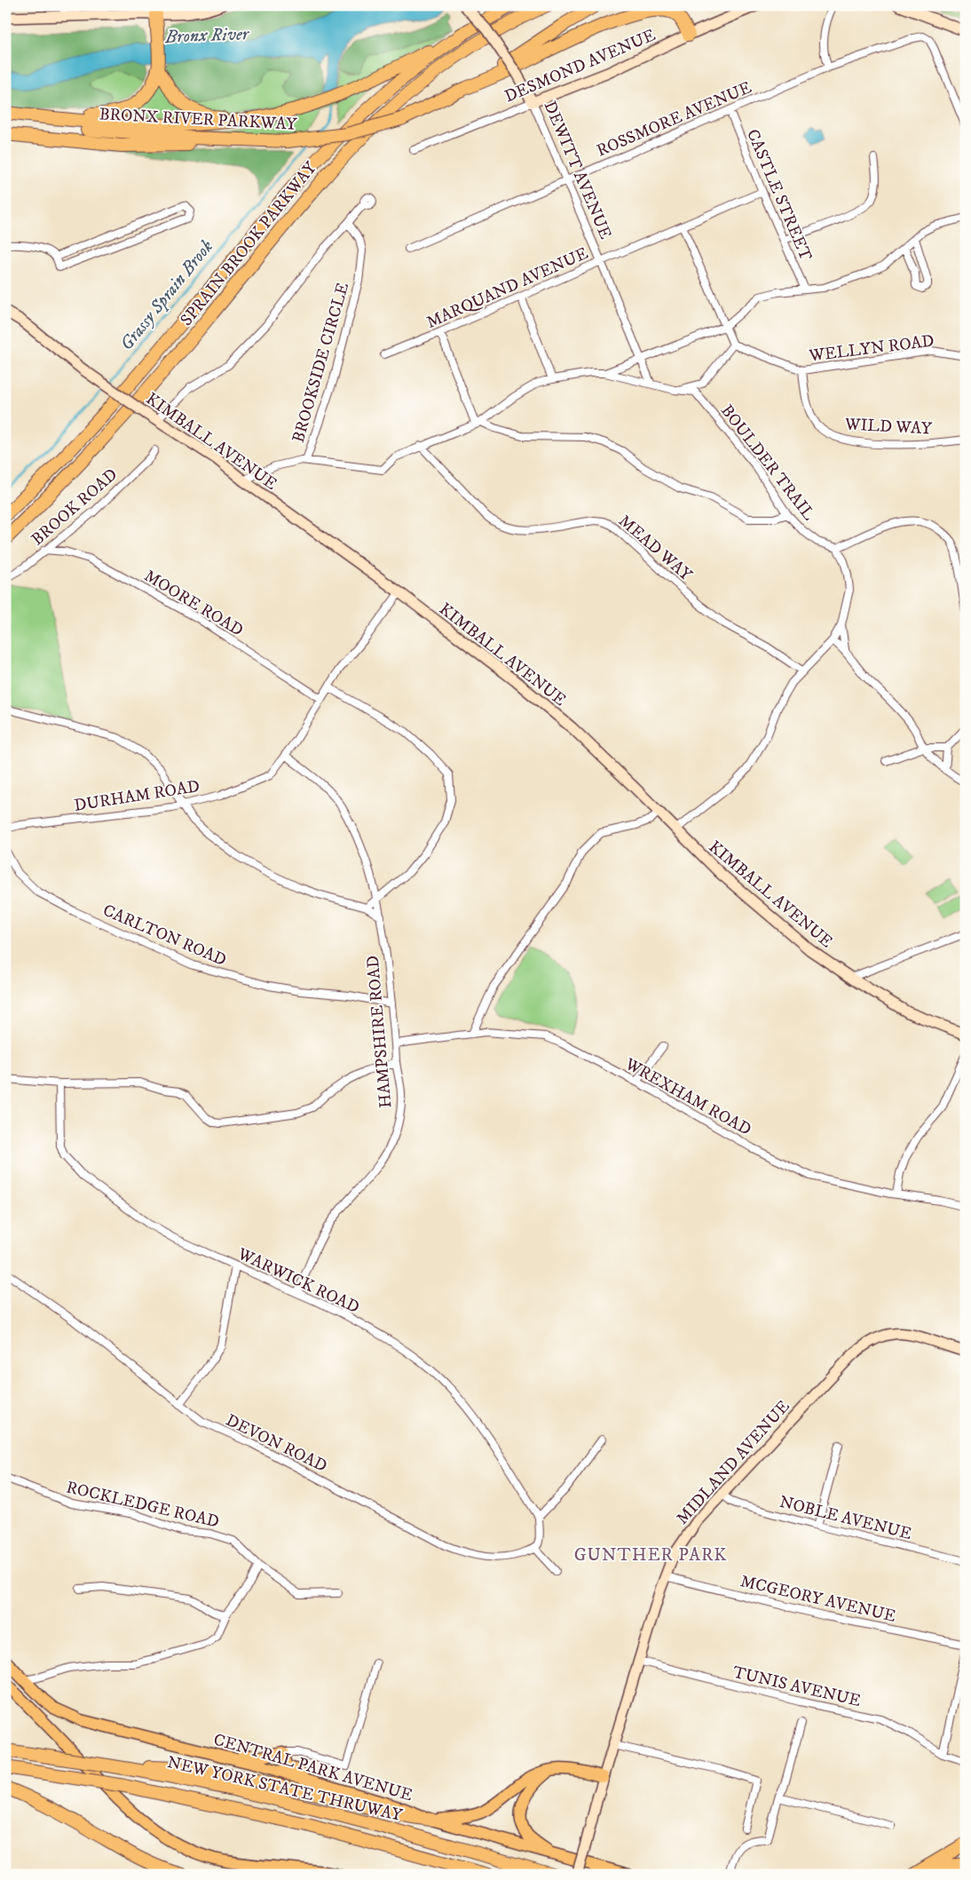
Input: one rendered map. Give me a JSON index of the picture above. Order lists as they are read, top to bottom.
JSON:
{
  "streets": {
    "highway": ["BRONX RIVER PARKWAY", "SPRAIN BROOK PARKWAY", "NEW YORK STATE THRUWAY"],
    "main road": ["CENTRAL PARK AVENUE"],
    "street": [
      "DESMOND AVENUE",
      "ROSSMORE AVENUE",
      "DEWITT AVENUE",
      "CASTLE STREET",
      "MARQUAND AVENUE",
      "WELLYN ROAD",
      "BROOKSIDE CIRCLE",
      "WILD WAY",
      "KIMBALL AVENUE",
      "BOULDER TRAIL",
      "BROOK ROAD",
      "MEAD WAY",
      "MOORE ROAD",
      "DURHAM ROAD",
      "CARLTON ROAD",
      "HAMPSHIRE ROAD",
      "WREXHAM ROAD",
      "WARWICK ROAD",
      "DEVON ROAD",
      "MIDLAND AVENUE",
      "ROCKLEDGE ROAD",
      "NOBLE AVENUE",
      "MCGEORY AVENUE",
      "TUNIS AVENUE"
    ]
  },
  "crossings": [
    ["DESMOND AVENUE", "DEWITT AVENUE"],
    ["BRONX RIVER PARKWAY", "SPRAIN BROOK PARKWAY"],
    ["ROSSMORE AVENUE", "DEWITT AVENUE"],
    ["ROSSMORE AVENUE", "CASTLE STREET"],
    ["DEWITT AVENUE", "MARQUAND AVENUE"],
    ["DEWITT AVENUE", "BOULDER TRAIL"],
    ["CASTLE STREET", "MARQUAND AVENUE"],
    ["WELLYN ROAD", "WILD WAY"],
    ["BROOK ROAD", "MOORE ROAD"],
    ["DURHAM ROAD", "HAMPSHIRE ROAD"],
    ["CARLTON ROAD", "HAMPSHIRE ROAD"],
    ["HAMPSHIRE ROAD", "WREXHAM ROAD"],
    ["HAMPSHIRE ROAD", "WARWICK ROAD"],
    ["MIDLAND AVENUE", "NOBLE AVENUE"],
    ["MIDLAND AVENUE", "MCGEORY AVENUE"],
    ["MIDLAND AVENUE", "TUNIS AVENUE"]
  ],
  "districts": ["GUNTHER PARK"],
  "water": ["Bronx River", "Grassy Sprain Brook"]
}
